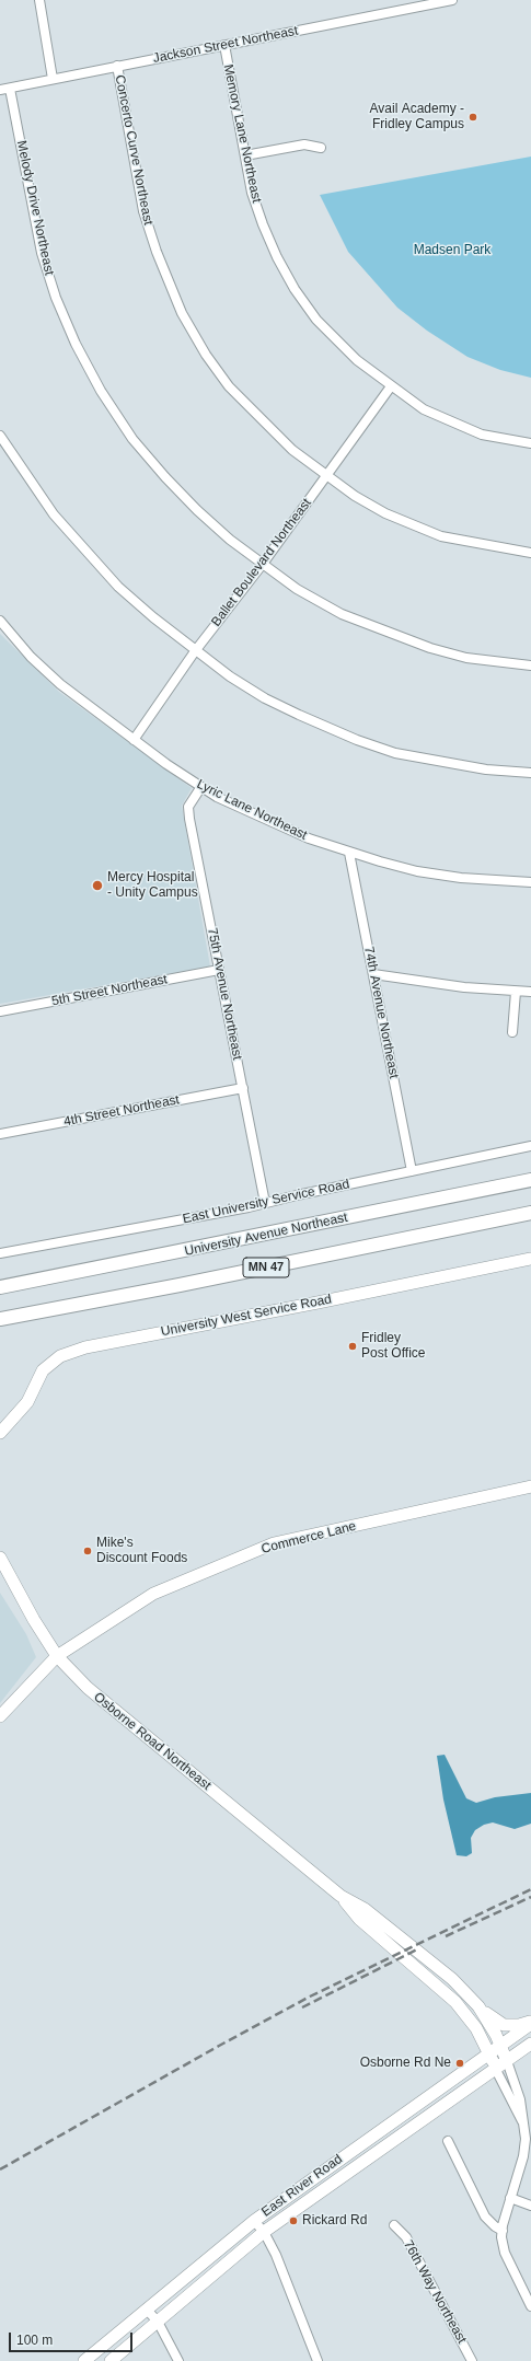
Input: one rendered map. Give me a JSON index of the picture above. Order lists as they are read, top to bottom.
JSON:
{
  "streets": {
    "main road": ["University Avenue Northeast", "MN 47"],
    "street": [
      "Jackson Street Northeast",
      "Memory Lane Northeast",
      "Concerto Curve Northeast",
      "Melody Drive Northeast",
      "Ballet Boulevard Northeast",
      "Lyric Lane Northeast",
      "5th Street Northeast",
      "75th Avenue Northeast",
      "74th Avenue Northeast",
      "4th Street Northeast",
      "East University Service Road",
      "University West Service Road",
      "Commerce Lane",
      "Osborne Road Northeast",
      "East River Road",
      "76th Way Northeast"
    ]
  },
  "crossings": [
    ["Jackson Street Northeast", "Memory Lane Northeast"],
    ["Jackson Street Northeast", "Concerto Curve Northeast"],
    ["Jackson Street Northeast", "Melody Drive Northeast"],
    ["Memory Lane Northeast", "Ballet Boulevard Northeast"],
    ["Concerto Curve Northeast", "Ballet Boulevard Northeast"],
    ["Melody Drive Northeast", "Ballet Boulevard Northeast"],
    ["Ballet Boulevard Northeast", "Lyric Lane Northeast"],
    ["Lyric Lane Northeast", "75th Avenue Northeast"],
    ["Lyric Lane Northeast", "74th Avenue Northeast"],
    ["5th Street Northeast", "75th Avenue Northeast"],
    ["75th Avenue Northeast", "4th Street Northeast"],
    ["75th Avenue Northeast", "East University Service Road"],
    ["74th Avenue Northeast", "East University Service Road"],
    ["Commerce Lane", "Osborne Road Northeast"],
    ["Osborne Road Northeast", "East River Road"]
  ],
  "parks": ["Madsen Park"],
  "places": [
    "Avail Academy - Fridley Campus",
    "Mercy Hospital - Unity Campus",
    "Fridley Post Office",
    "Mike's Discount Foods",
    "Osborne Rd Ne",
    "Rickard Rd"
  ],
  "scale_bar": "100 m"
}
